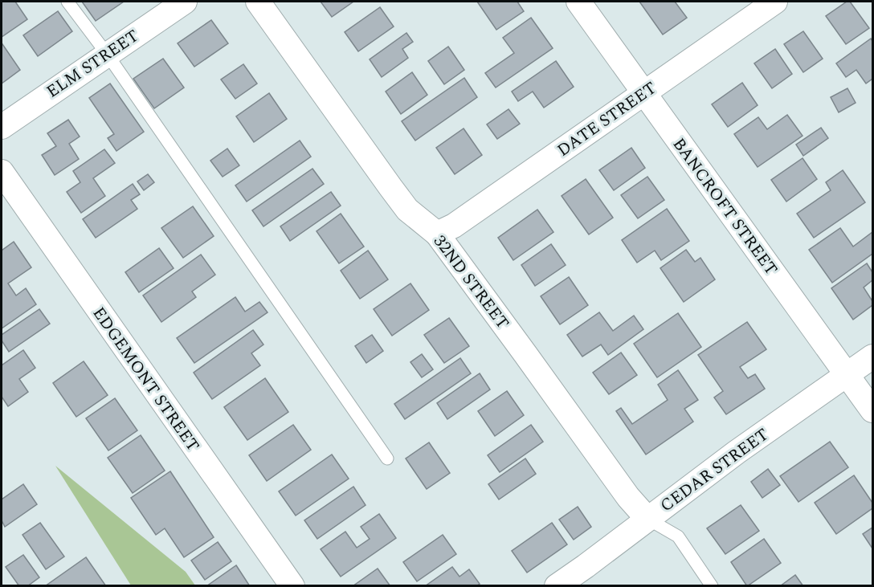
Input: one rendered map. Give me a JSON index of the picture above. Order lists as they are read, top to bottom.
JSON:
{
  "streets": {
    "street": [
      "ELM STREET",
      "DATE STREET",
      "BANCROFT STREET",
      "32ND STREET",
      "EDGEMONT STREET",
      "CEDAR STREET"
    ]
  },
  "crossings": [
    ["DATE STREET", "BANCROFT STREET"],
    ["DATE STREET", "32ND STREET"],
    ["BANCROFT STREET", "CEDAR STREET"],
    ["32ND STREET", "CEDAR STREET"]
  ]
}
